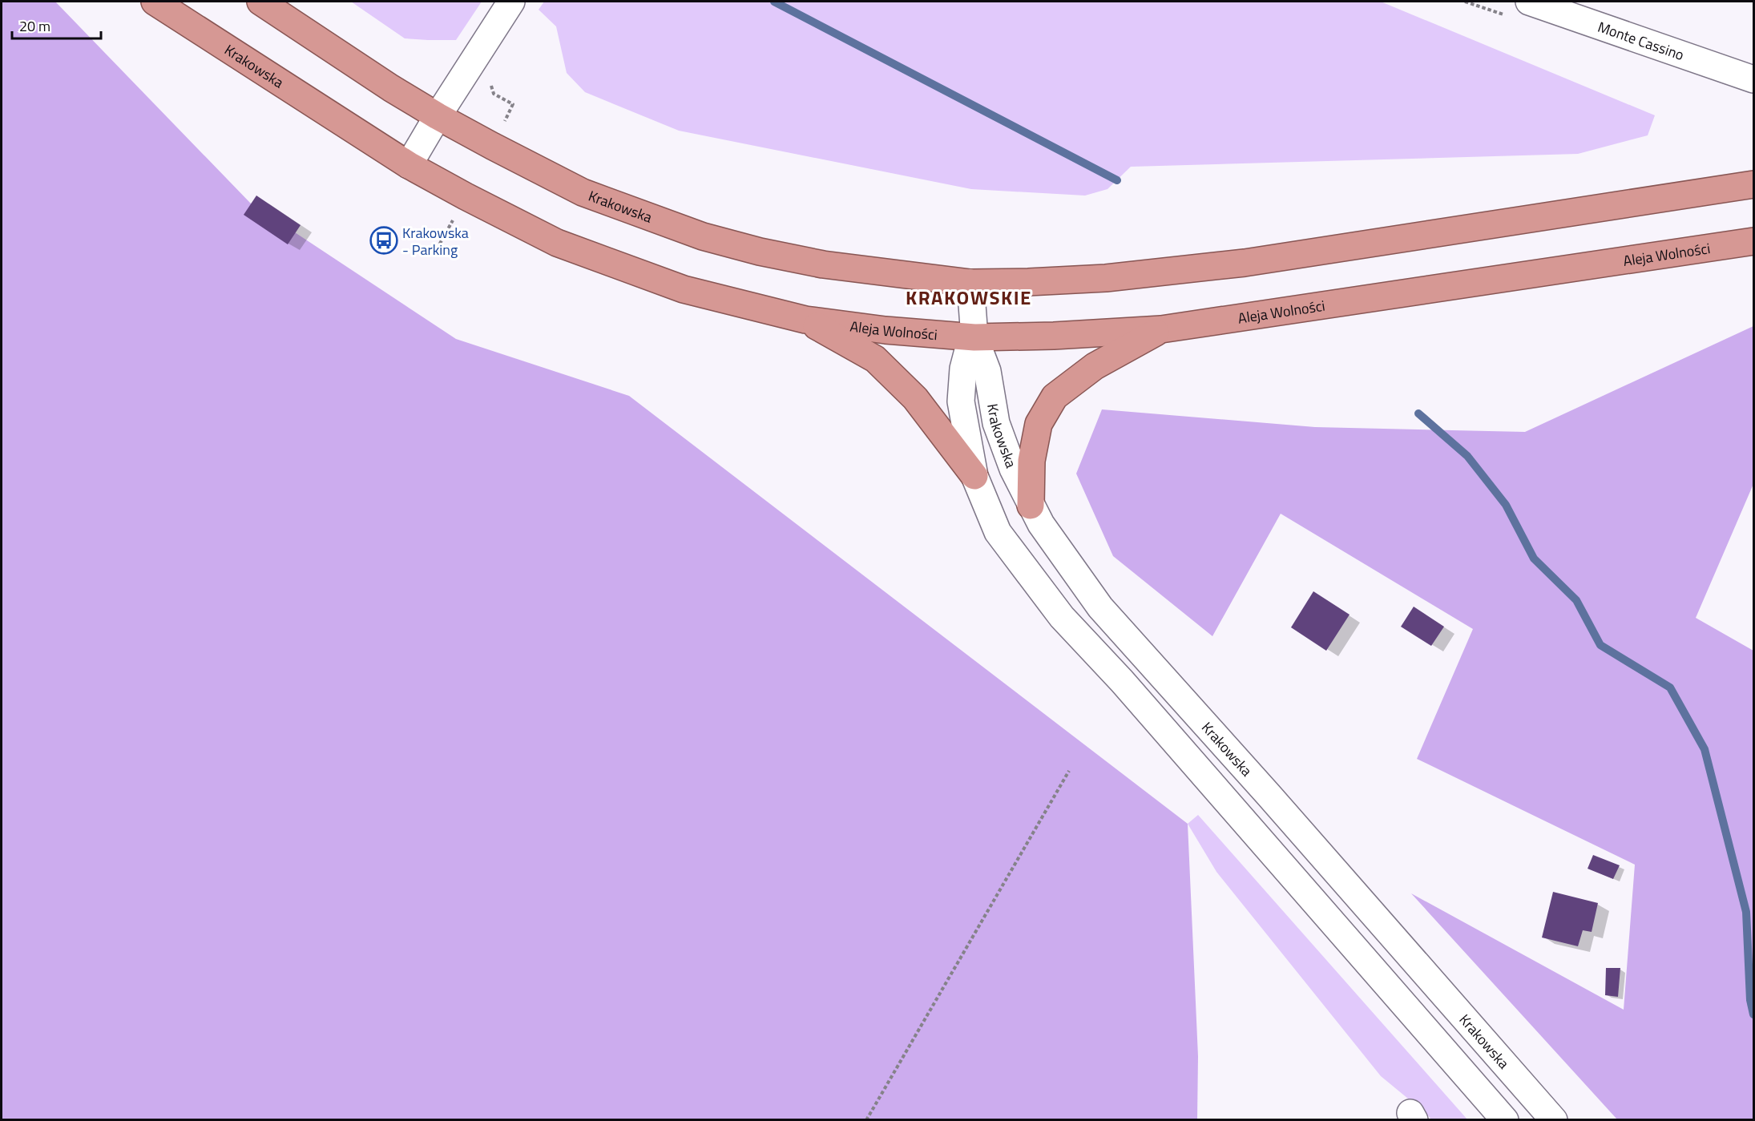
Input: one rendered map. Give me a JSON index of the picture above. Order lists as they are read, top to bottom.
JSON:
{
  "streets": {
    "highway": ["Krakowska", "Aleja Wolności"],
    "main road": ["Monte Cassino"]
  },
  "crossings": [
    ["Krakowska", "Aleja Wolności"]
  ],
  "districts": ["KRAKOWSKIE"],
  "places": {
    "bus stop": ["Krakowska - Parking"]
  },
  "scale_bar": "20 m"
}
